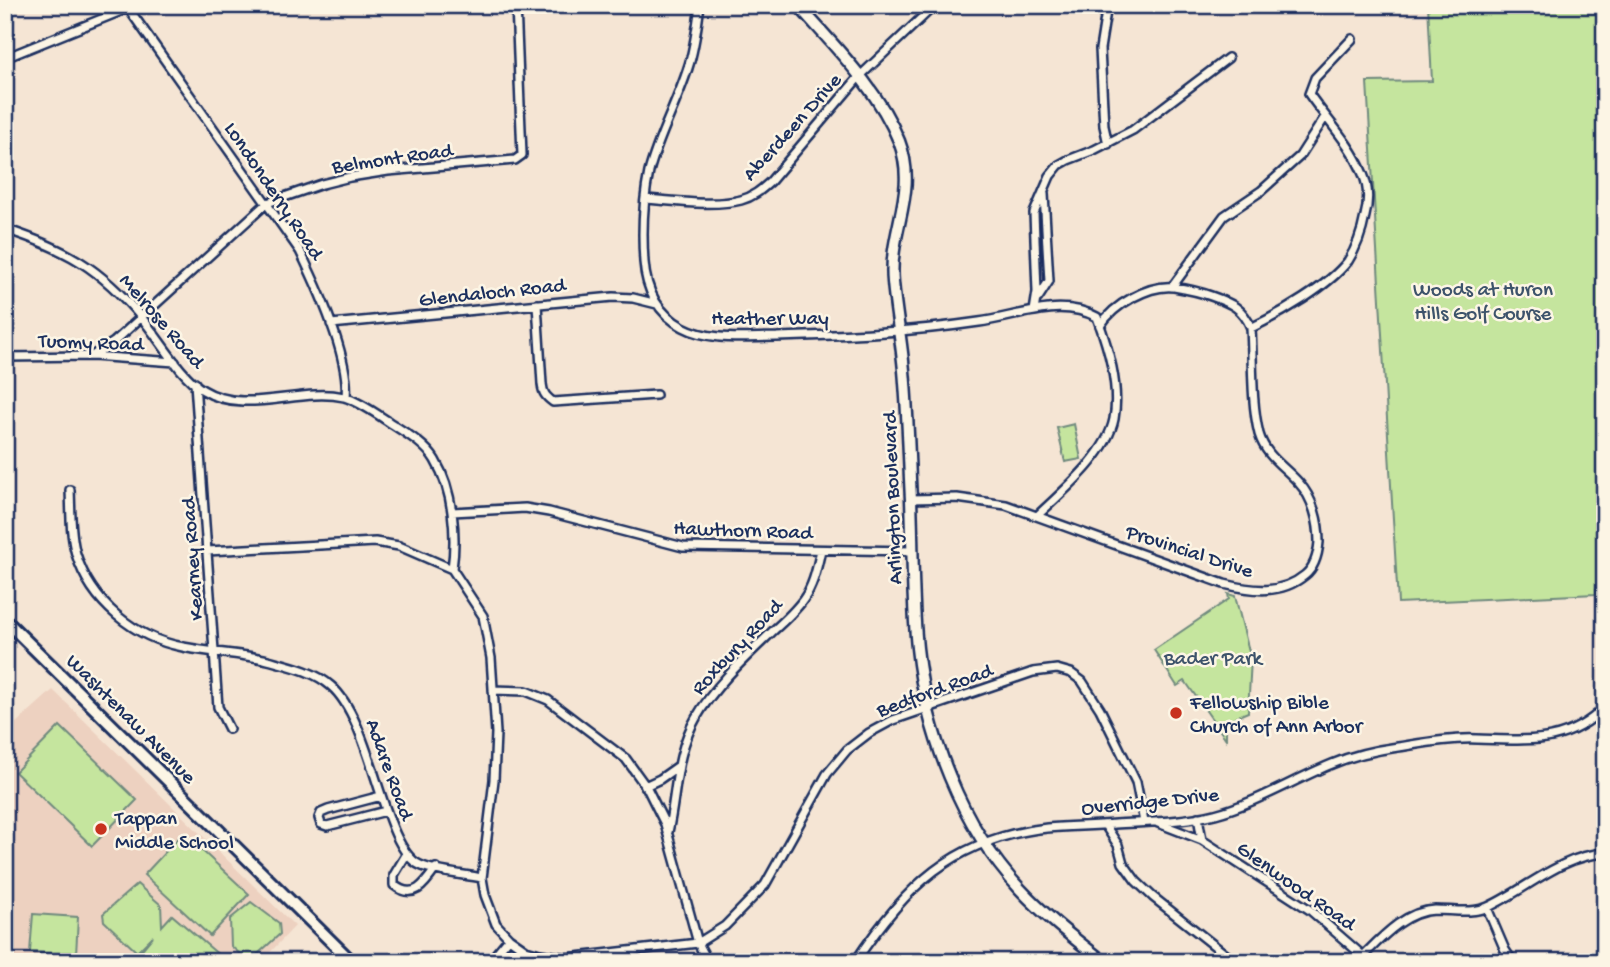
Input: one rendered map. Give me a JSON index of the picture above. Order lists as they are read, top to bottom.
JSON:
{
  "streets": {
    "main road": ["Washtenaw Avenue"],
    "street": [
      "Aberdeen Drive",
      "Belmont Road",
      "Londonderry Road",
      "Glendaloch Road",
      "Heather Way",
      "Melrose Road",
      "Tuomy Road",
      "Arlington Boulevard",
      "Hawthorn Road",
      "Provincial Drive",
      "Kearney Road",
      "Roxbury Road",
      "Bedford Road",
      "Adare Road",
      "Overridge Drive",
      "Glenwood Road"
    ]
  },
  "crossings": [
    ["Aberdeen Drive", "Heather Way"],
    ["Aberdeen Drive", "Arlington Boulevard"],
    ["Belmont Road", "Londonderry Road"],
    ["Belmont Road", "Melrose Road"],
    ["Belmont Road", "Tuomy Road"],
    ["Londonderry Road", "Glendaloch Road"],
    ["Londonderry Road", "Melrose Road"],
    ["Glendaloch Road", "Heather Way"],
    ["Heather Way", "Arlington Boulevard"],
    ["Melrose Road", "Tuomy Road"],
    ["Melrose Road", "Kearney Road"],
    ["Arlington Boulevard", "Hawthorn Road"],
    ["Arlington Boulevard", "Provincial Drive"],
    ["Arlington Boulevard", "Bedford Road"],
    ["Arlington Boulevard", "Overridge Drive"],
    ["Hawthorn Road", "Roxbury Road"],
    ["Kearney Road", "Adare Road"],
    ["Bedford Road", "Overridge Drive"],
    ["Overridge Drive", "Glenwood Road"]
  ],
  "parks": ["Woods at Huron Hills Golf Course", "Bader Park"],
  "places": ["Fellowship Bible Church of Ann Arbor", "Tappan Middle School"]
}
